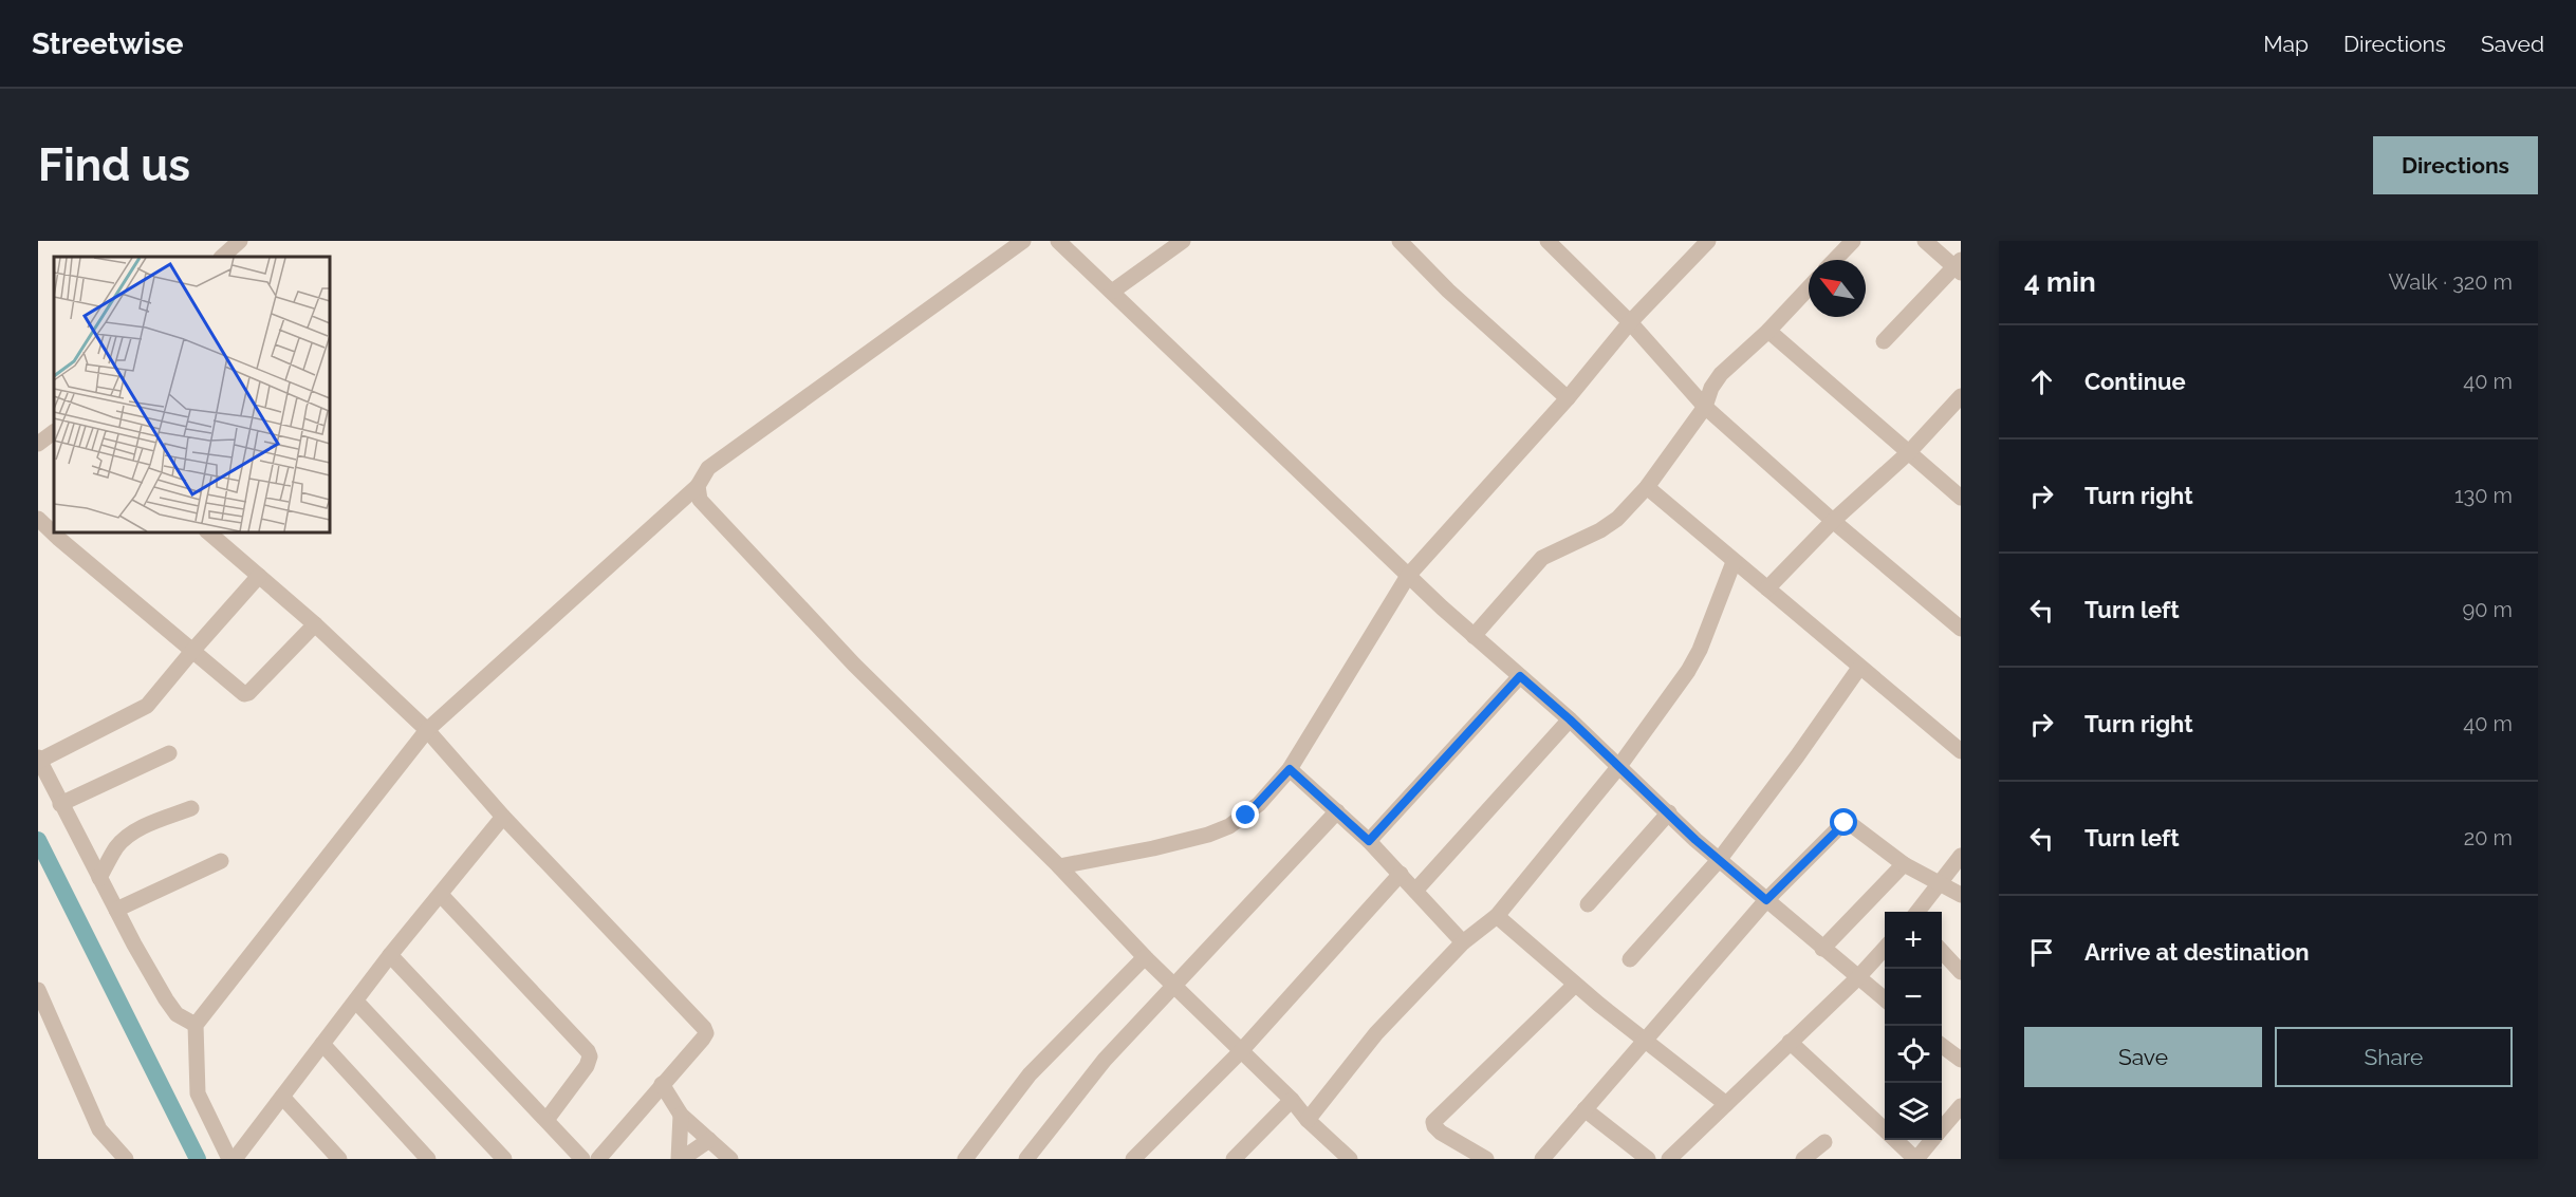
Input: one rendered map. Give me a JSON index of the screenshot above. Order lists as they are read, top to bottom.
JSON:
{
  "north": "top left",
  "page": {
    "header": "Streetwise",
    "nav": ["Map", "Directions", "Saved"],
    "buttons": [
      "Directions",
      ["Save", "Share"]
    ],
    "title": "Find us",
    "heading": ["4 min", "Walk · 320 m"],
    "list": [
      ["Continue", "40 m"],
      ["Turn right", "130 m"],
      ["Turn left", "90 m"],
      ["Turn right", "40 m"],
      ["Turn left", "20 m"],
      "Arrive at destination"
    ],
    "map_buttons": ["+", "−"]
  }
}
